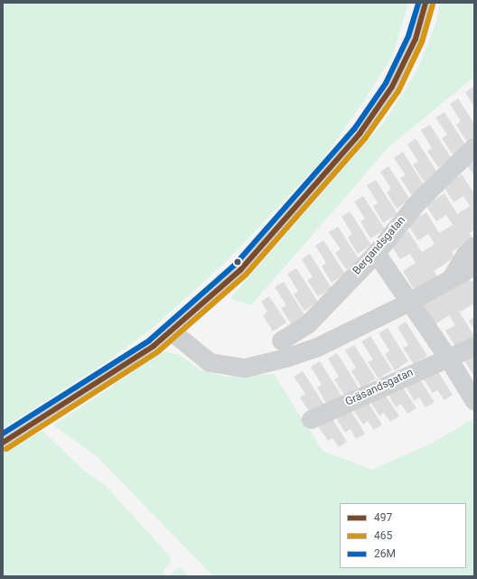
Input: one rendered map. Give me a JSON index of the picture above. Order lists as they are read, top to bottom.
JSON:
{
  "streets": {
    "street": ["Bergandsgatan", "Gräsandsgatan"]
  },
  "lines": ["transit line 497", "transit line 26M", "transit line 465"],
  "legend": ["497", "465", "26M"]
}
